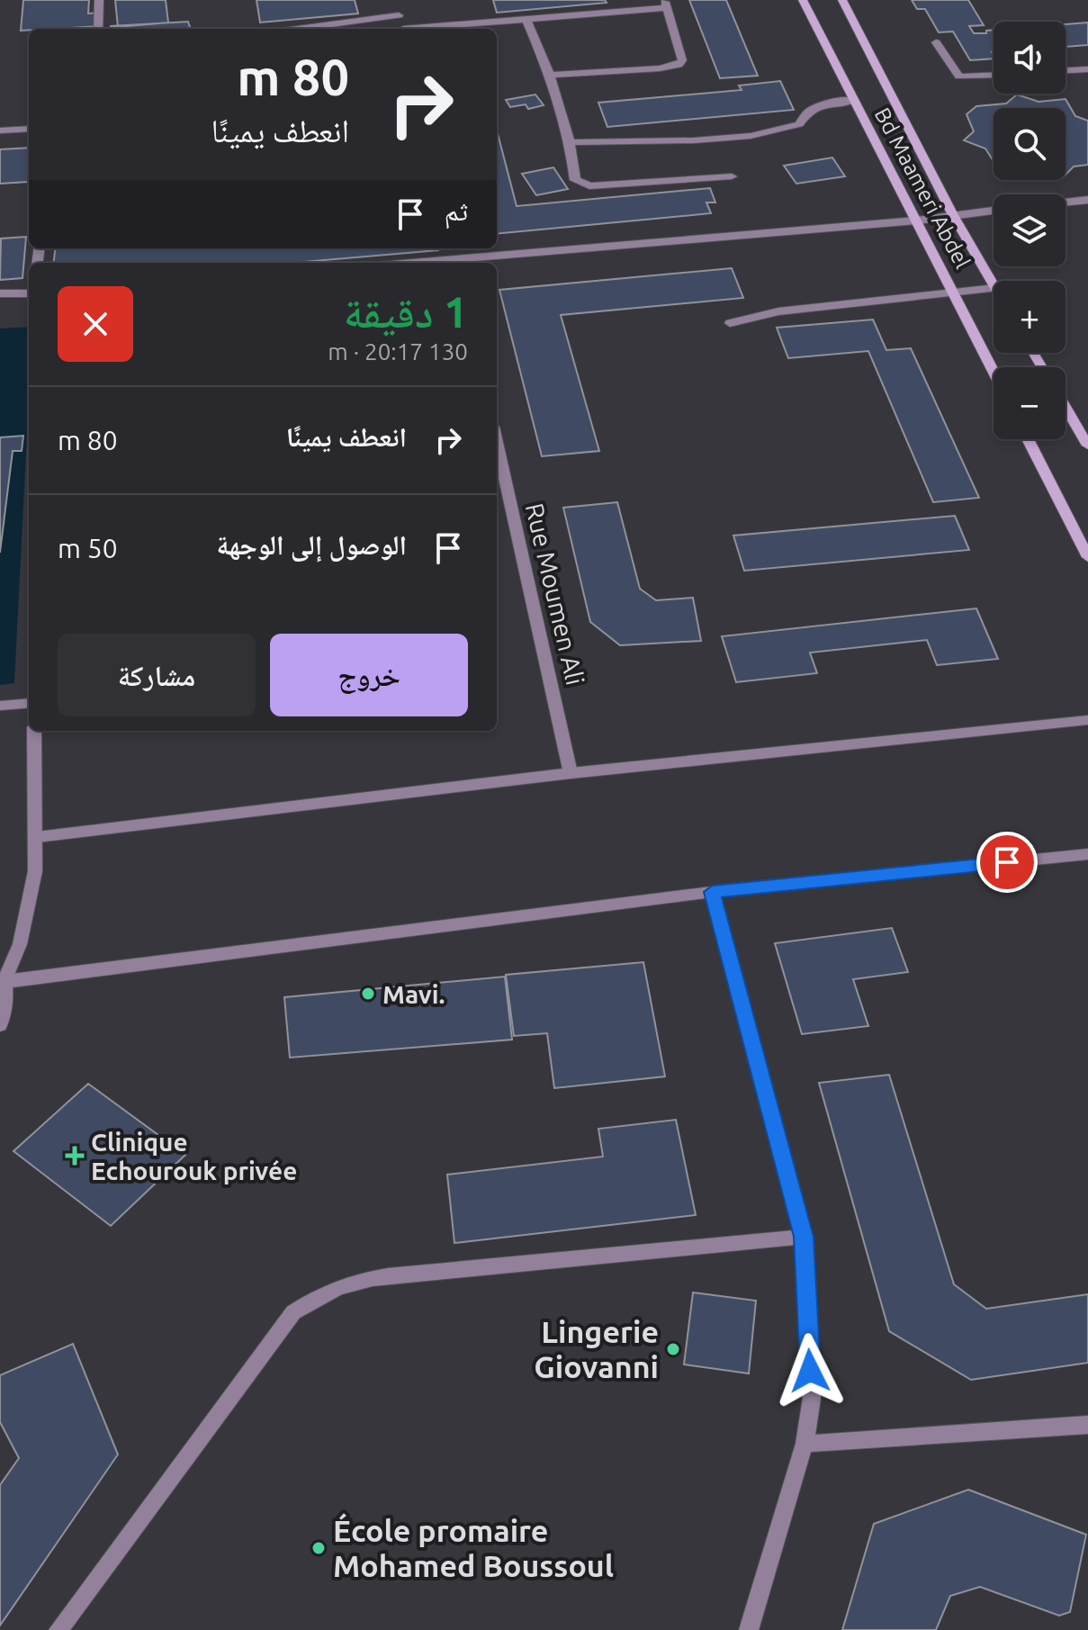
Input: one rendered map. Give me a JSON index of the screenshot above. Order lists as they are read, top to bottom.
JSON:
{
  "streets": {
    "main road": ["Bd Maameri Abdel"],
    "street": ["Rue Moumen Ali"]
  },
  "places": {
    "other": ["Mavi.", "Lingerie Giovanni", "École promaire Mohamed Boussoul"],
    "health": ["Clinique Echourouk privée"]
  },
  "page": {
    "map_buttons": ["+", "−"],
    "turn": ["80 m", "انعطف يمينًا"],
    "then": "ثم",
    "heading": ["1 دقيقة", "130 m · 20:17"],
    "list": [
      {
        "name": "انعطف يمينًا",
        "value": "80 m"
      },
      {
        "name": "الوصول إلى الوجهة",
        "value": "50 m"
      }
    ],
    "buttons": ["خروج", "مشاركة"]
  }
}
